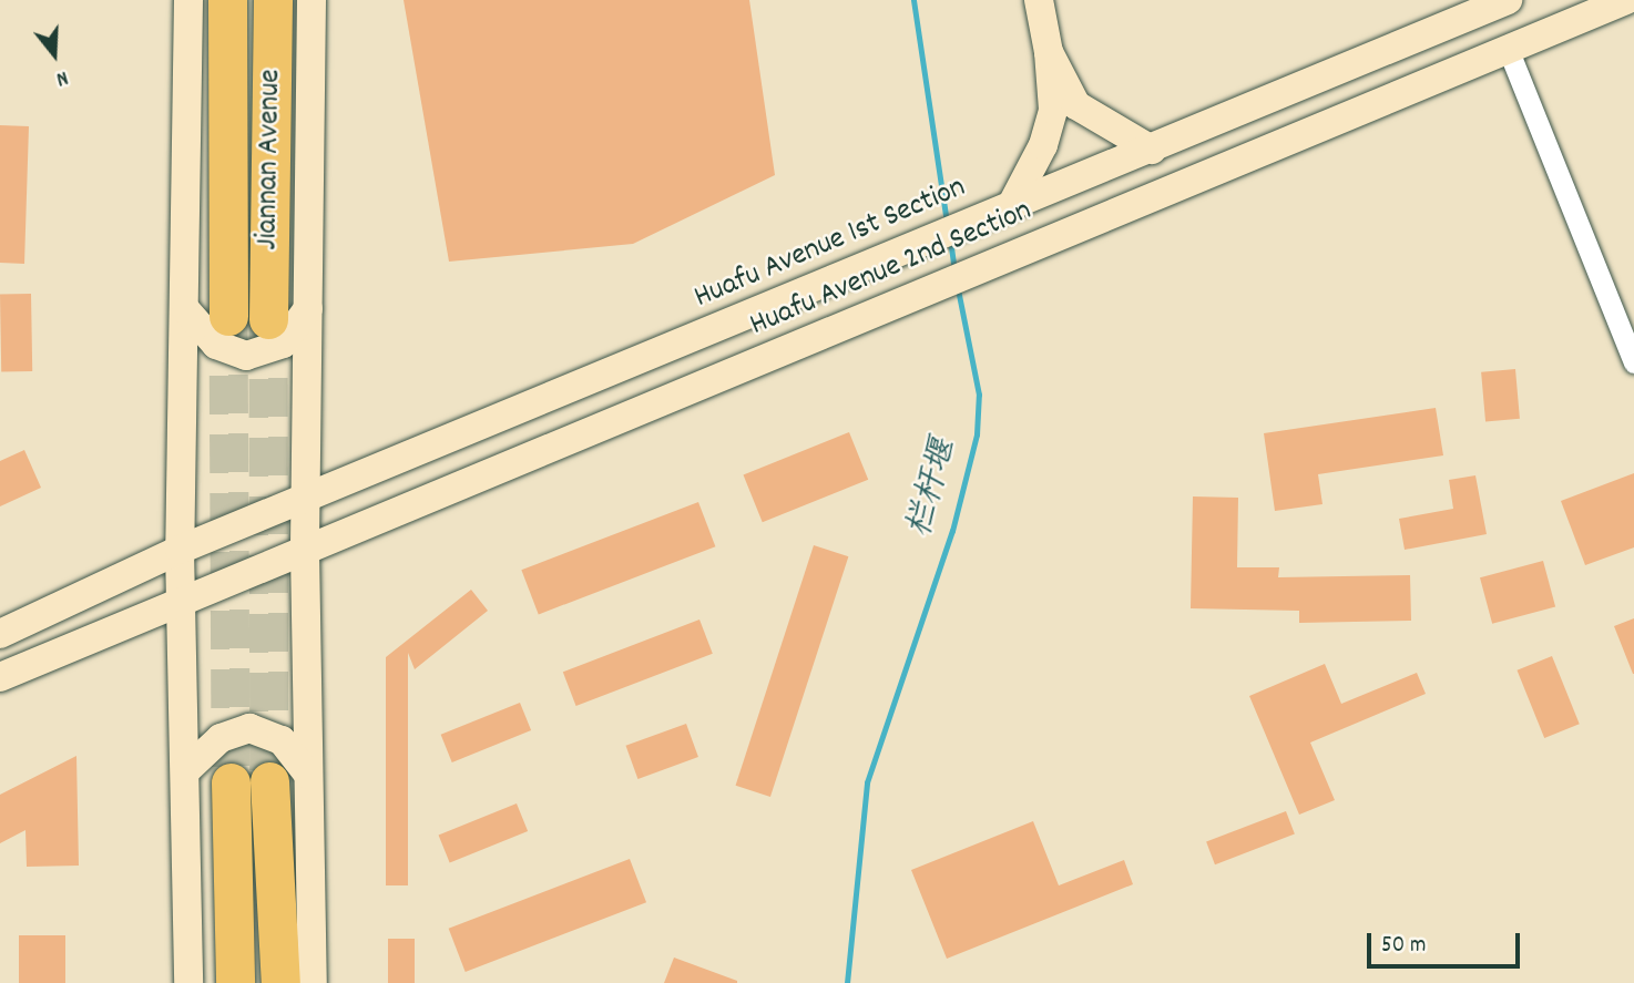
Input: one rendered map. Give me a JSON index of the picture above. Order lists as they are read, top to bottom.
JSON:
{
  "streets": {
    "highway": ["Jiannan Avenue"],
    "main road": ["Huafu Avenue 1st Section", "Huafu Avenue 2nd Section"]
  },
  "water": ["栏杆堰"],
  "scale_bar": "50 m",
  "north": "bottom"
}
